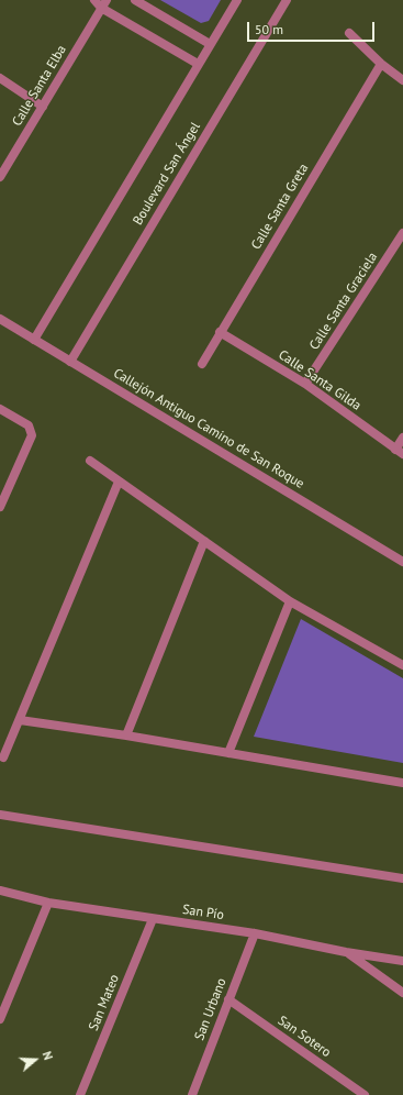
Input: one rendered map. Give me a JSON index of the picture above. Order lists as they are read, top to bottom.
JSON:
{
  "streets": {
    "street": [
      "Calle Santa Elba",
      "Boulevard San Ángel",
      "Calle Santa Greta",
      "Calle Santa Graciela",
      "Calle Santa Gilda",
      "Callejón Antiguo Camino de San Roque",
      "San Pío",
      "San Mateo",
      "San Urbano",
      "San Sotero"
    ]
  },
  "crossings": [
    ["Boulevard San Ángel", "Callejón Antiguo Camino de San Roque"],
    ["Calle Santa Greta", "Calle Santa Gilda"],
    ["Calle Santa Graciela", "Calle Santa Gilda"],
    ["San Pío", "San Mateo"],
    ["San Pío", "San Urbano"],
    ["San Urbano", "San Sotero"]
  ],
  "scale_bar": "50 m",
  "north": "right"
}
